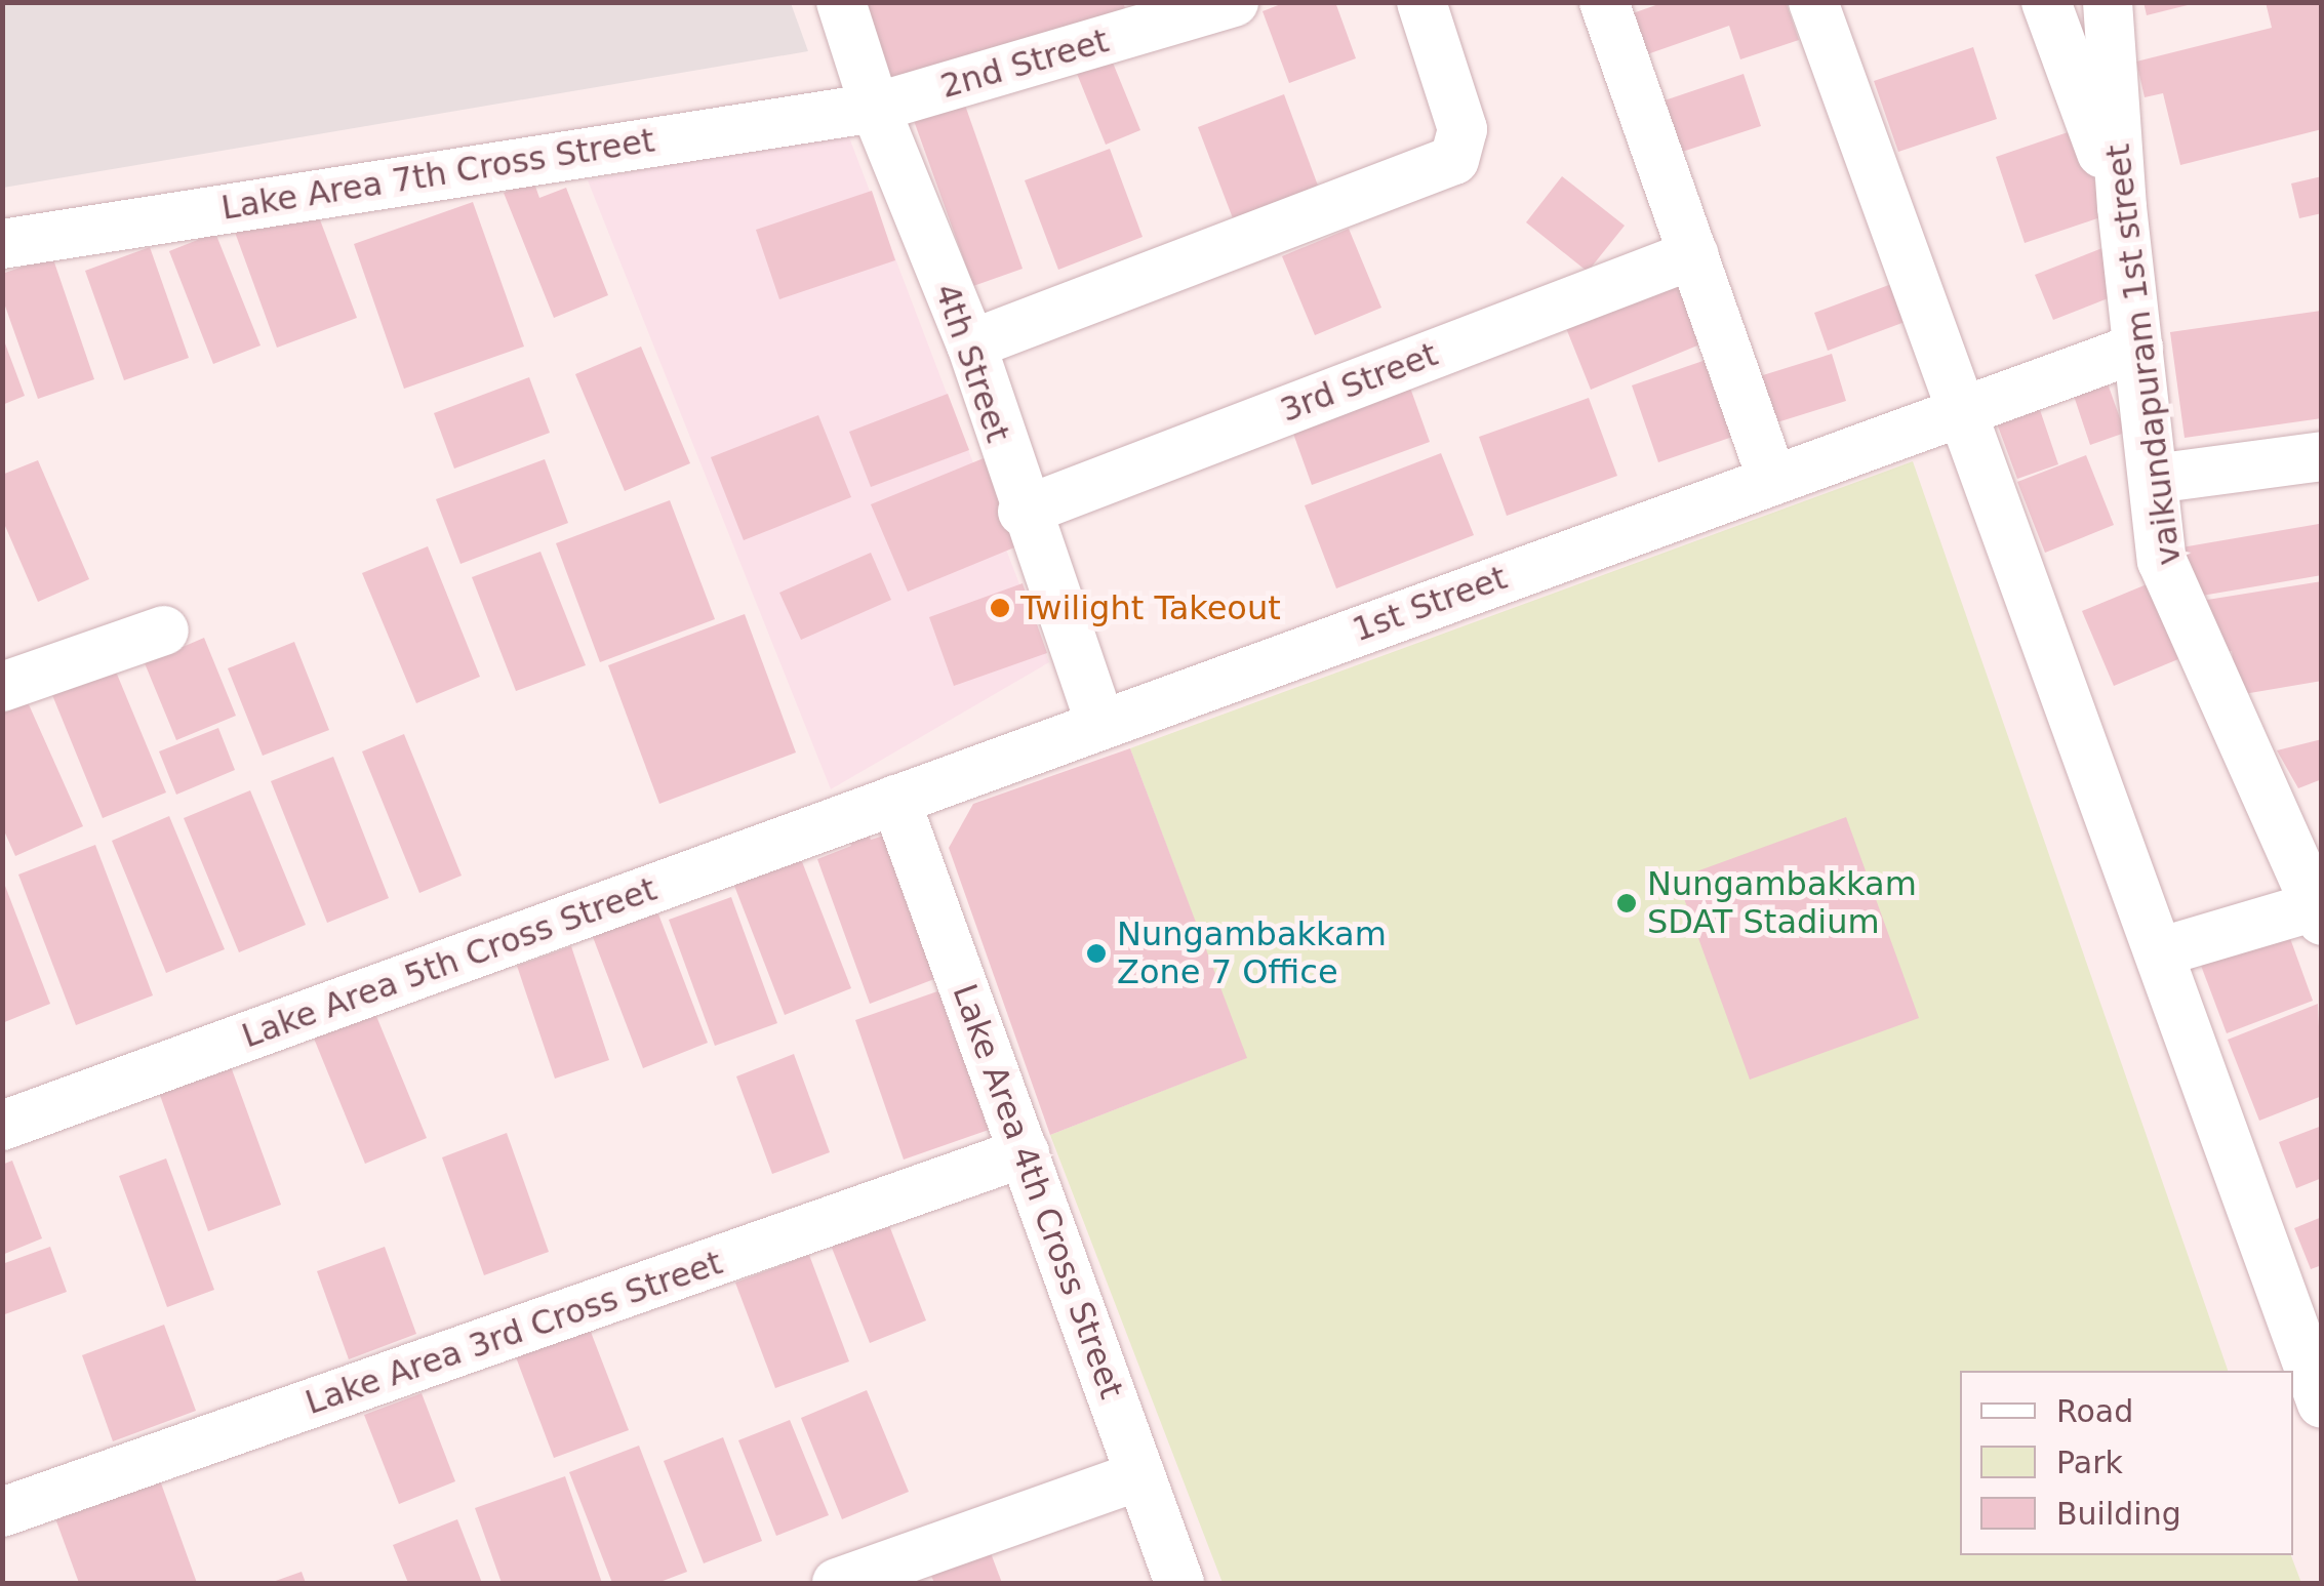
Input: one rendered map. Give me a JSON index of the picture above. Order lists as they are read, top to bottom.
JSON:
{
  "streets": {
    "street": [
      "2nd Street",
      "Lake Area 7th Cross Street",
      "vaikundapuram 1st street",
      "4th Street",
      "3rd Street",
      "1st Street",
      "Lake Area 5th Cross Street",
      "Lake Area 4th Cross Street",
      "Lake Area 3rd Cross Street"
    ]
  },
  "crossings": [
    ["2nd Street", "Lake Area 7th Cross Street"],
    ["2nd Street", "4th Street"],
    ["Lake Area 7th Cross Street", "4th Street"],
    ["vaikundapuram 1st street", "1st Street"],
    ["4th Street", "3rd Street"],
    ["4th Street", "1st Street"],
    ["1st Street", "Lake Area 5th Cross Street"],
    ["1st Street", "Lake Area 4th Cross Street"],
    ["Lake Area 5th Cross Street", "Lake Area 4th Cross Street"],
    ["Lake Area 4th Cross Street", "Lake Area 3rd Cross Street"]
  ],
  "places": ["Twilight Takeout", "Nungambakkam SDAT Stadium", "Nungambakkam Zone 7 Office"],
  "legend": ["Road", "Park", "Building"]
}
